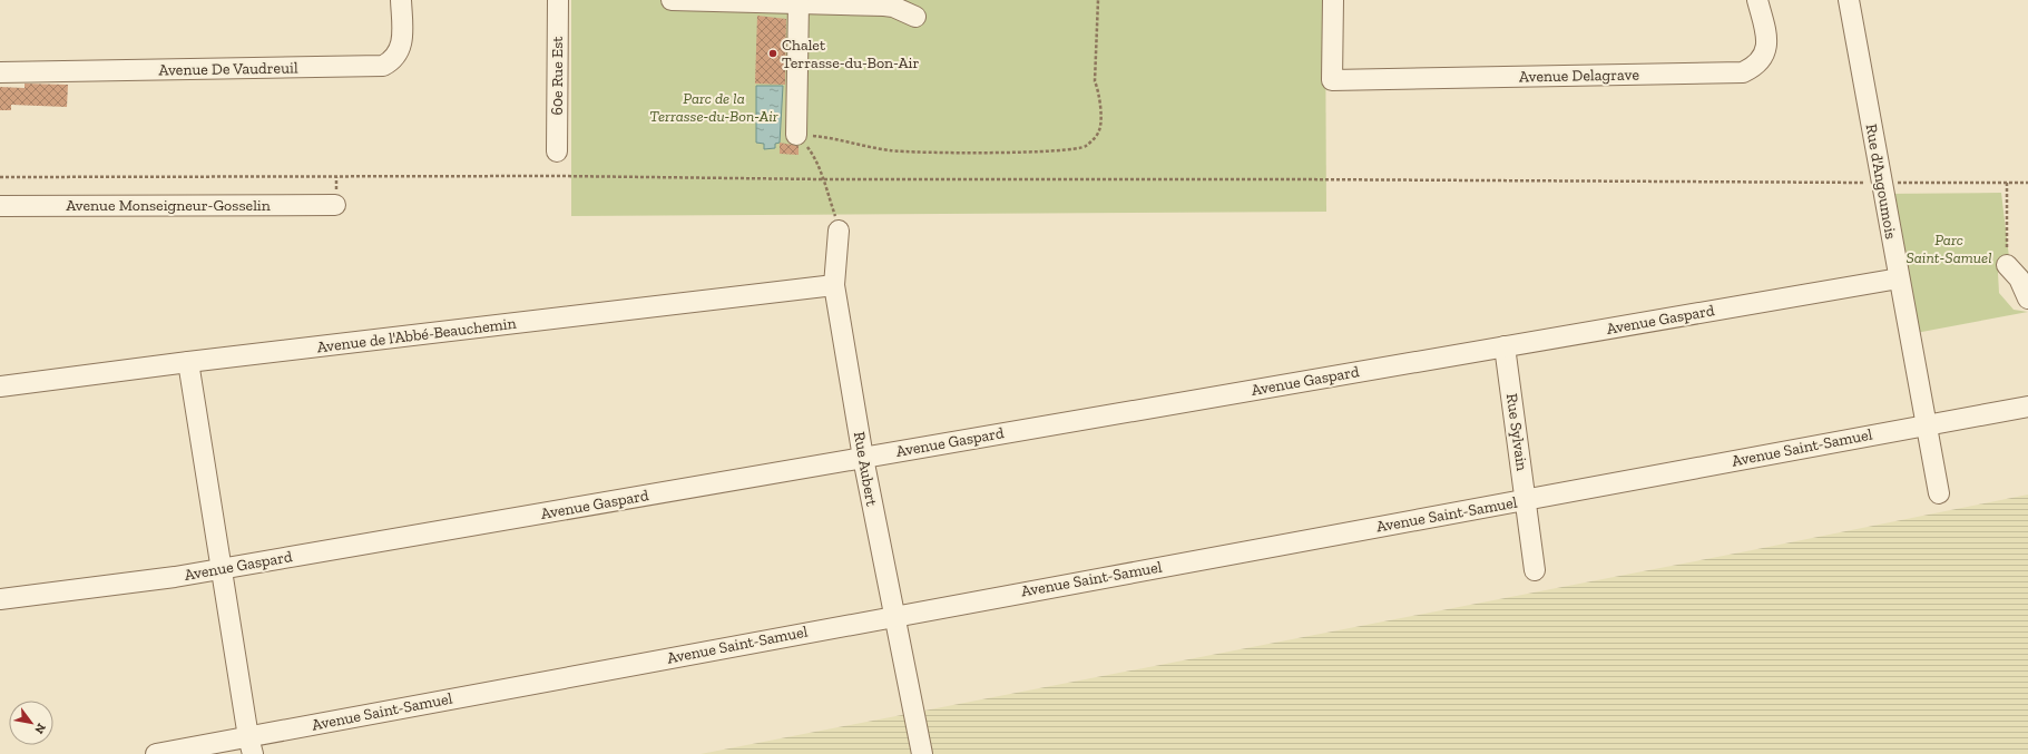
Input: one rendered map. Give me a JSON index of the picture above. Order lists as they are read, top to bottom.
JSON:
{
  "streets": {
    "street": [
      "Avenue De Vaudreuil",
      "60e Rue Est",
      "Avenue Delagrave",
      "Rue d'Angoumois",
      "Avenue Monseigneur-Gosselin",
      "Avenue Gaspard",
      "Avenue de l'Abbé-Beauchemin",
      "Rue Sylvain",
      "Avenue Saint-Samuel",
      "Rue Aubert"
    ]
  },
  "crossings": [
    ["Rue d'Angoumois", "Avenue Gaspard"],
    ["Rue d'Angoumois", "Avenue Saint-Samuel"],
    ["Avenue Gaspard", "Rue Sylvain"],
    ["Avenue Gaspard", "Rue Aubert"],
    ["Avenue de l'Abbé-Beauchemin", "Rue Aubert"],
    ["Rue Sylvain", "Avenue Saint-Samuel"],
    ["Avenue Saint-Samuel", "Rue Aubert"]
  ],
  "parks": ["Parc de la Terrasse-du-Bon-Air", "Parc Saint-Samuel"],
  "places": ["Chalet Terrasse-du-Bon-Air"],
  "north": "bottom right"
}
